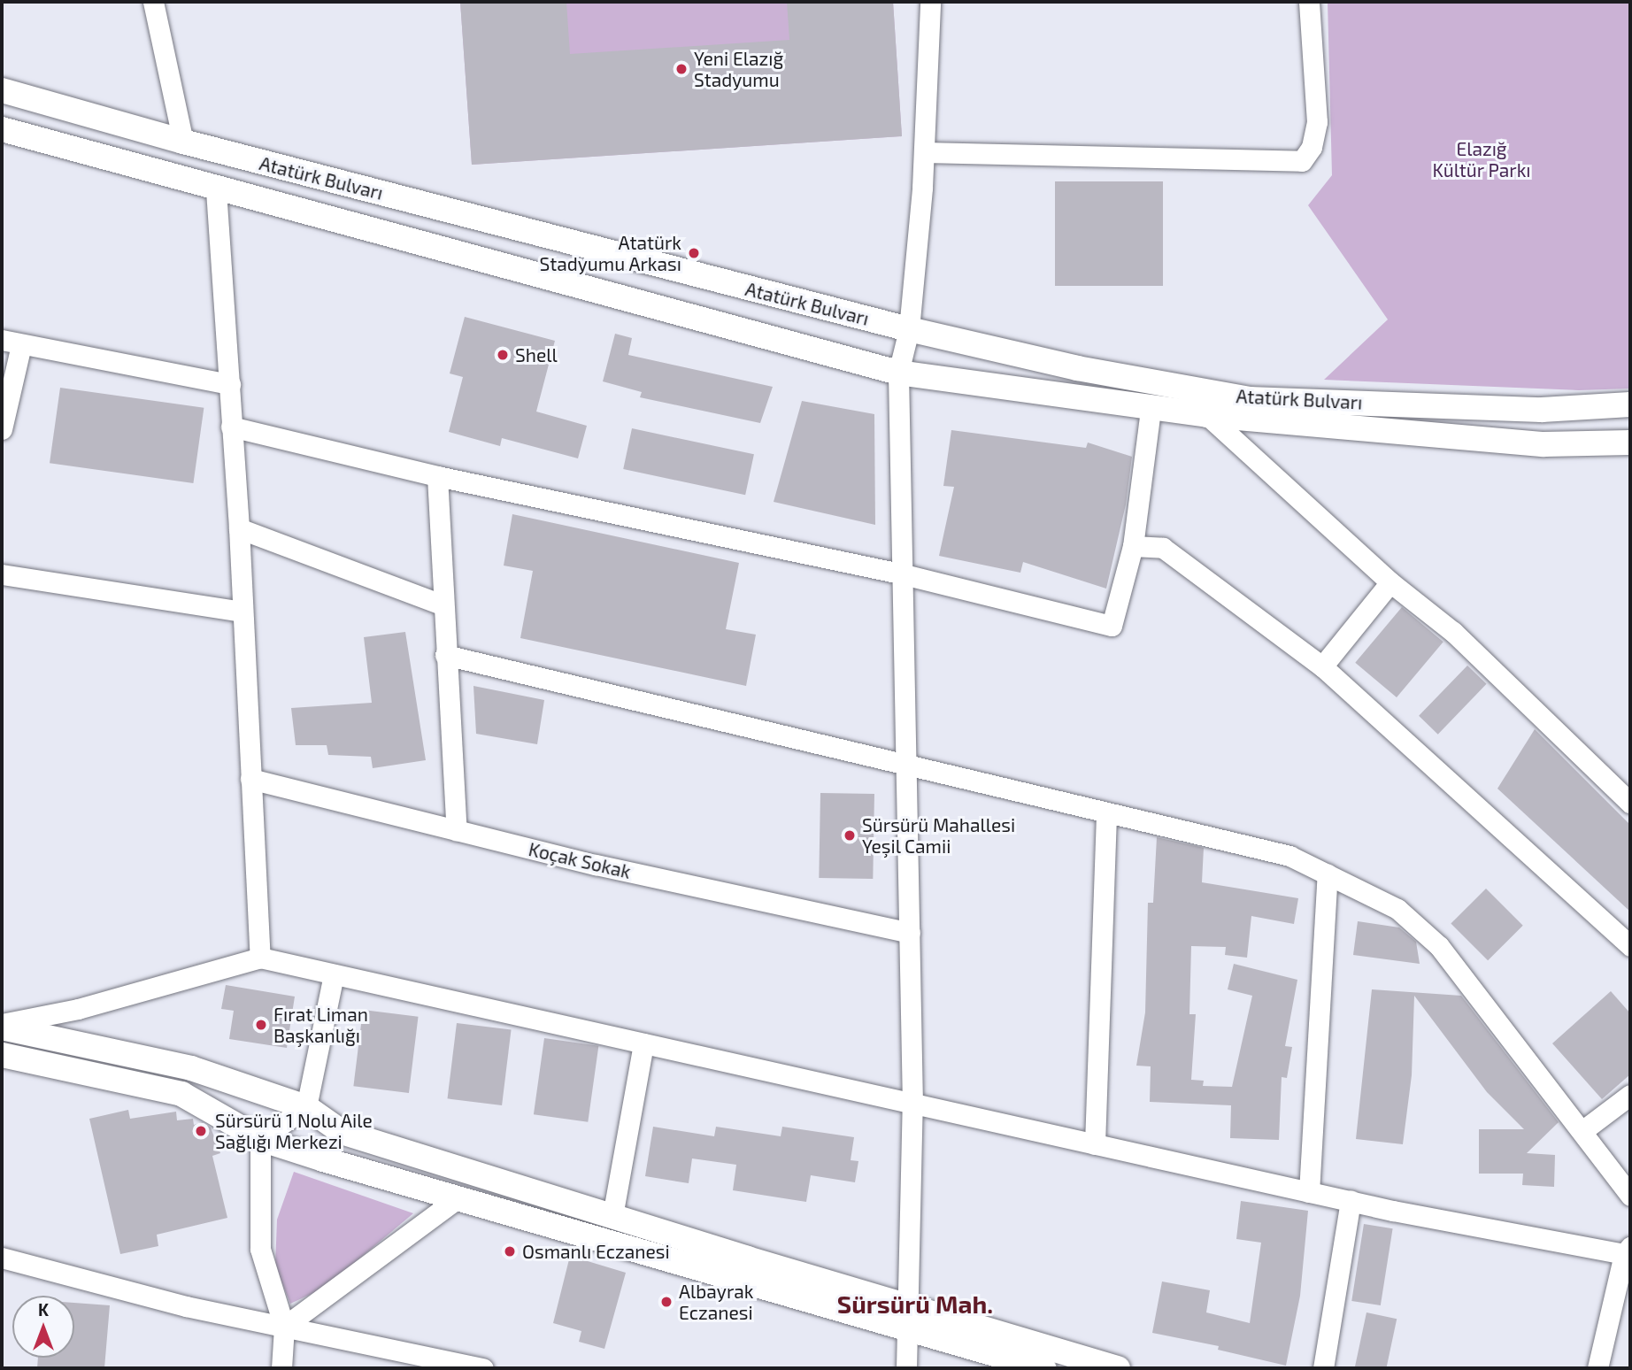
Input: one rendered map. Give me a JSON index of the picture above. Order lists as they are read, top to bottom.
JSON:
{
  "streets": {
    "main road": ["Atatürk Bulvarı"],
    "street": ["Koçak Sokak"]
  },
  "districts": ["Sürsürü Mah."],
  "parks": ["Elazığ Kültür Parkı"],
  "places": [
    "Yeni Elazığ Stadyumu",
    "Atatürk Stadyumu Arkası",
    "Shell",
    "Sürsürü Mahallesi Yeşil Camii",
    "Fırat Liman Başkanlığı",
    "Sürsürü 1 Nolu Aile Sağlığı Merkezi",
    "Osmanlı Eczanesi",
    "Albayrak Eczanesi"
  ],
  "north": "top"
}
